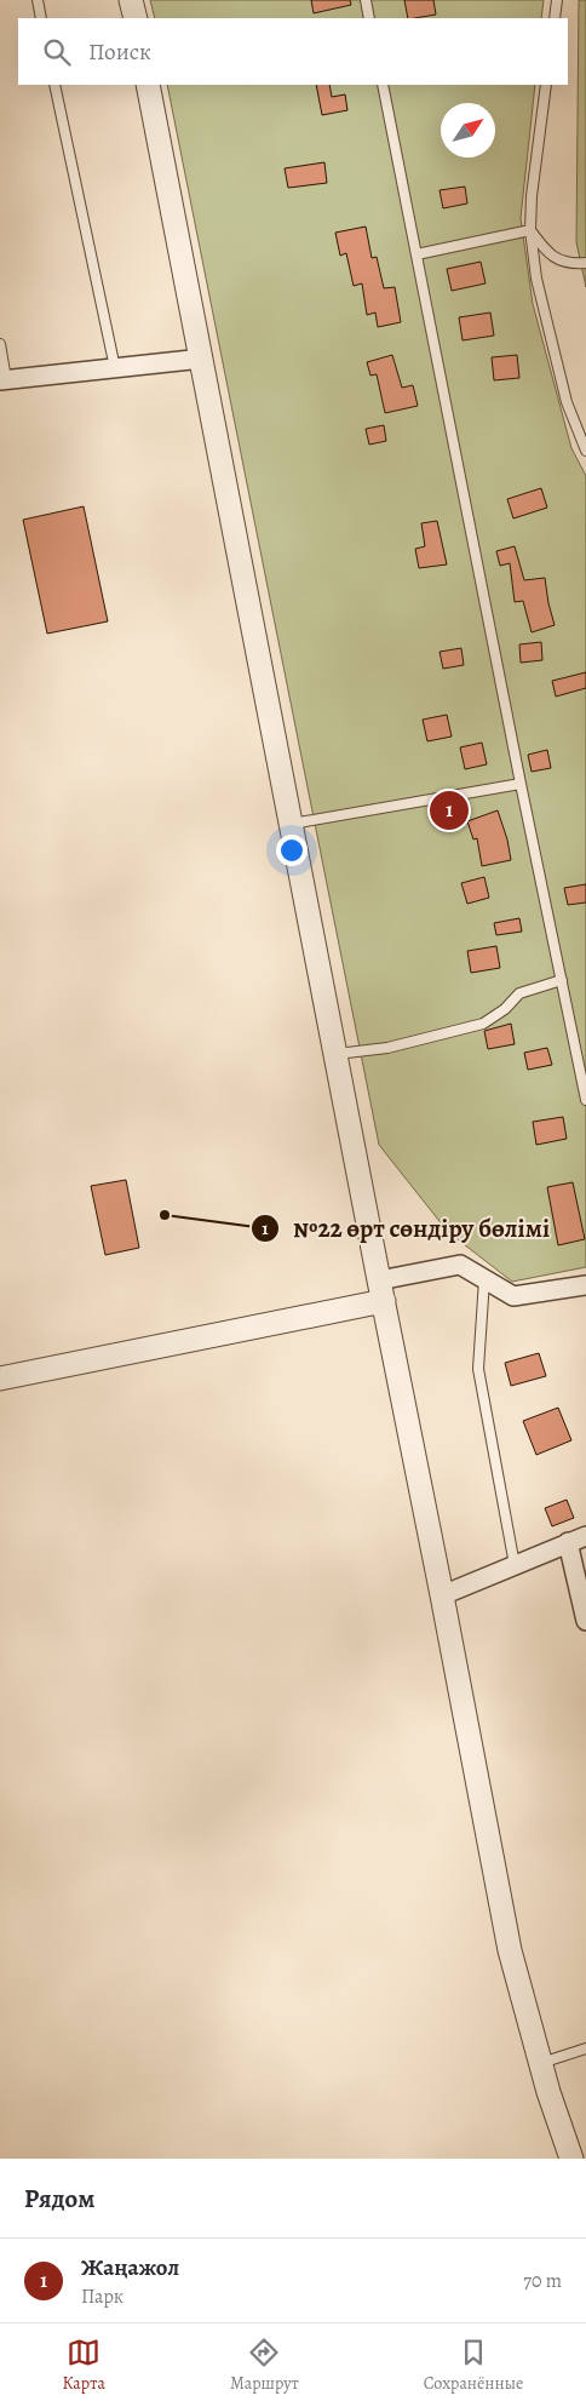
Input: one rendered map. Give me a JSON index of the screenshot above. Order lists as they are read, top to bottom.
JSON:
{
  "places": ["№22 өрт сөндіру бөлімі"],
  "north": "top right",
  "page": {
    "search": "Поиск",
    "pins": "1",
    "heading": "Рядом",
    "list": [
      {
        "mark": "1",
        "name": "Жаңажол",
        "note": "Парк",
        "value": "70 m"
      }
    ],
    "nav": ["Карта", "Маршрут", "Сохранённые"]
  }
}
